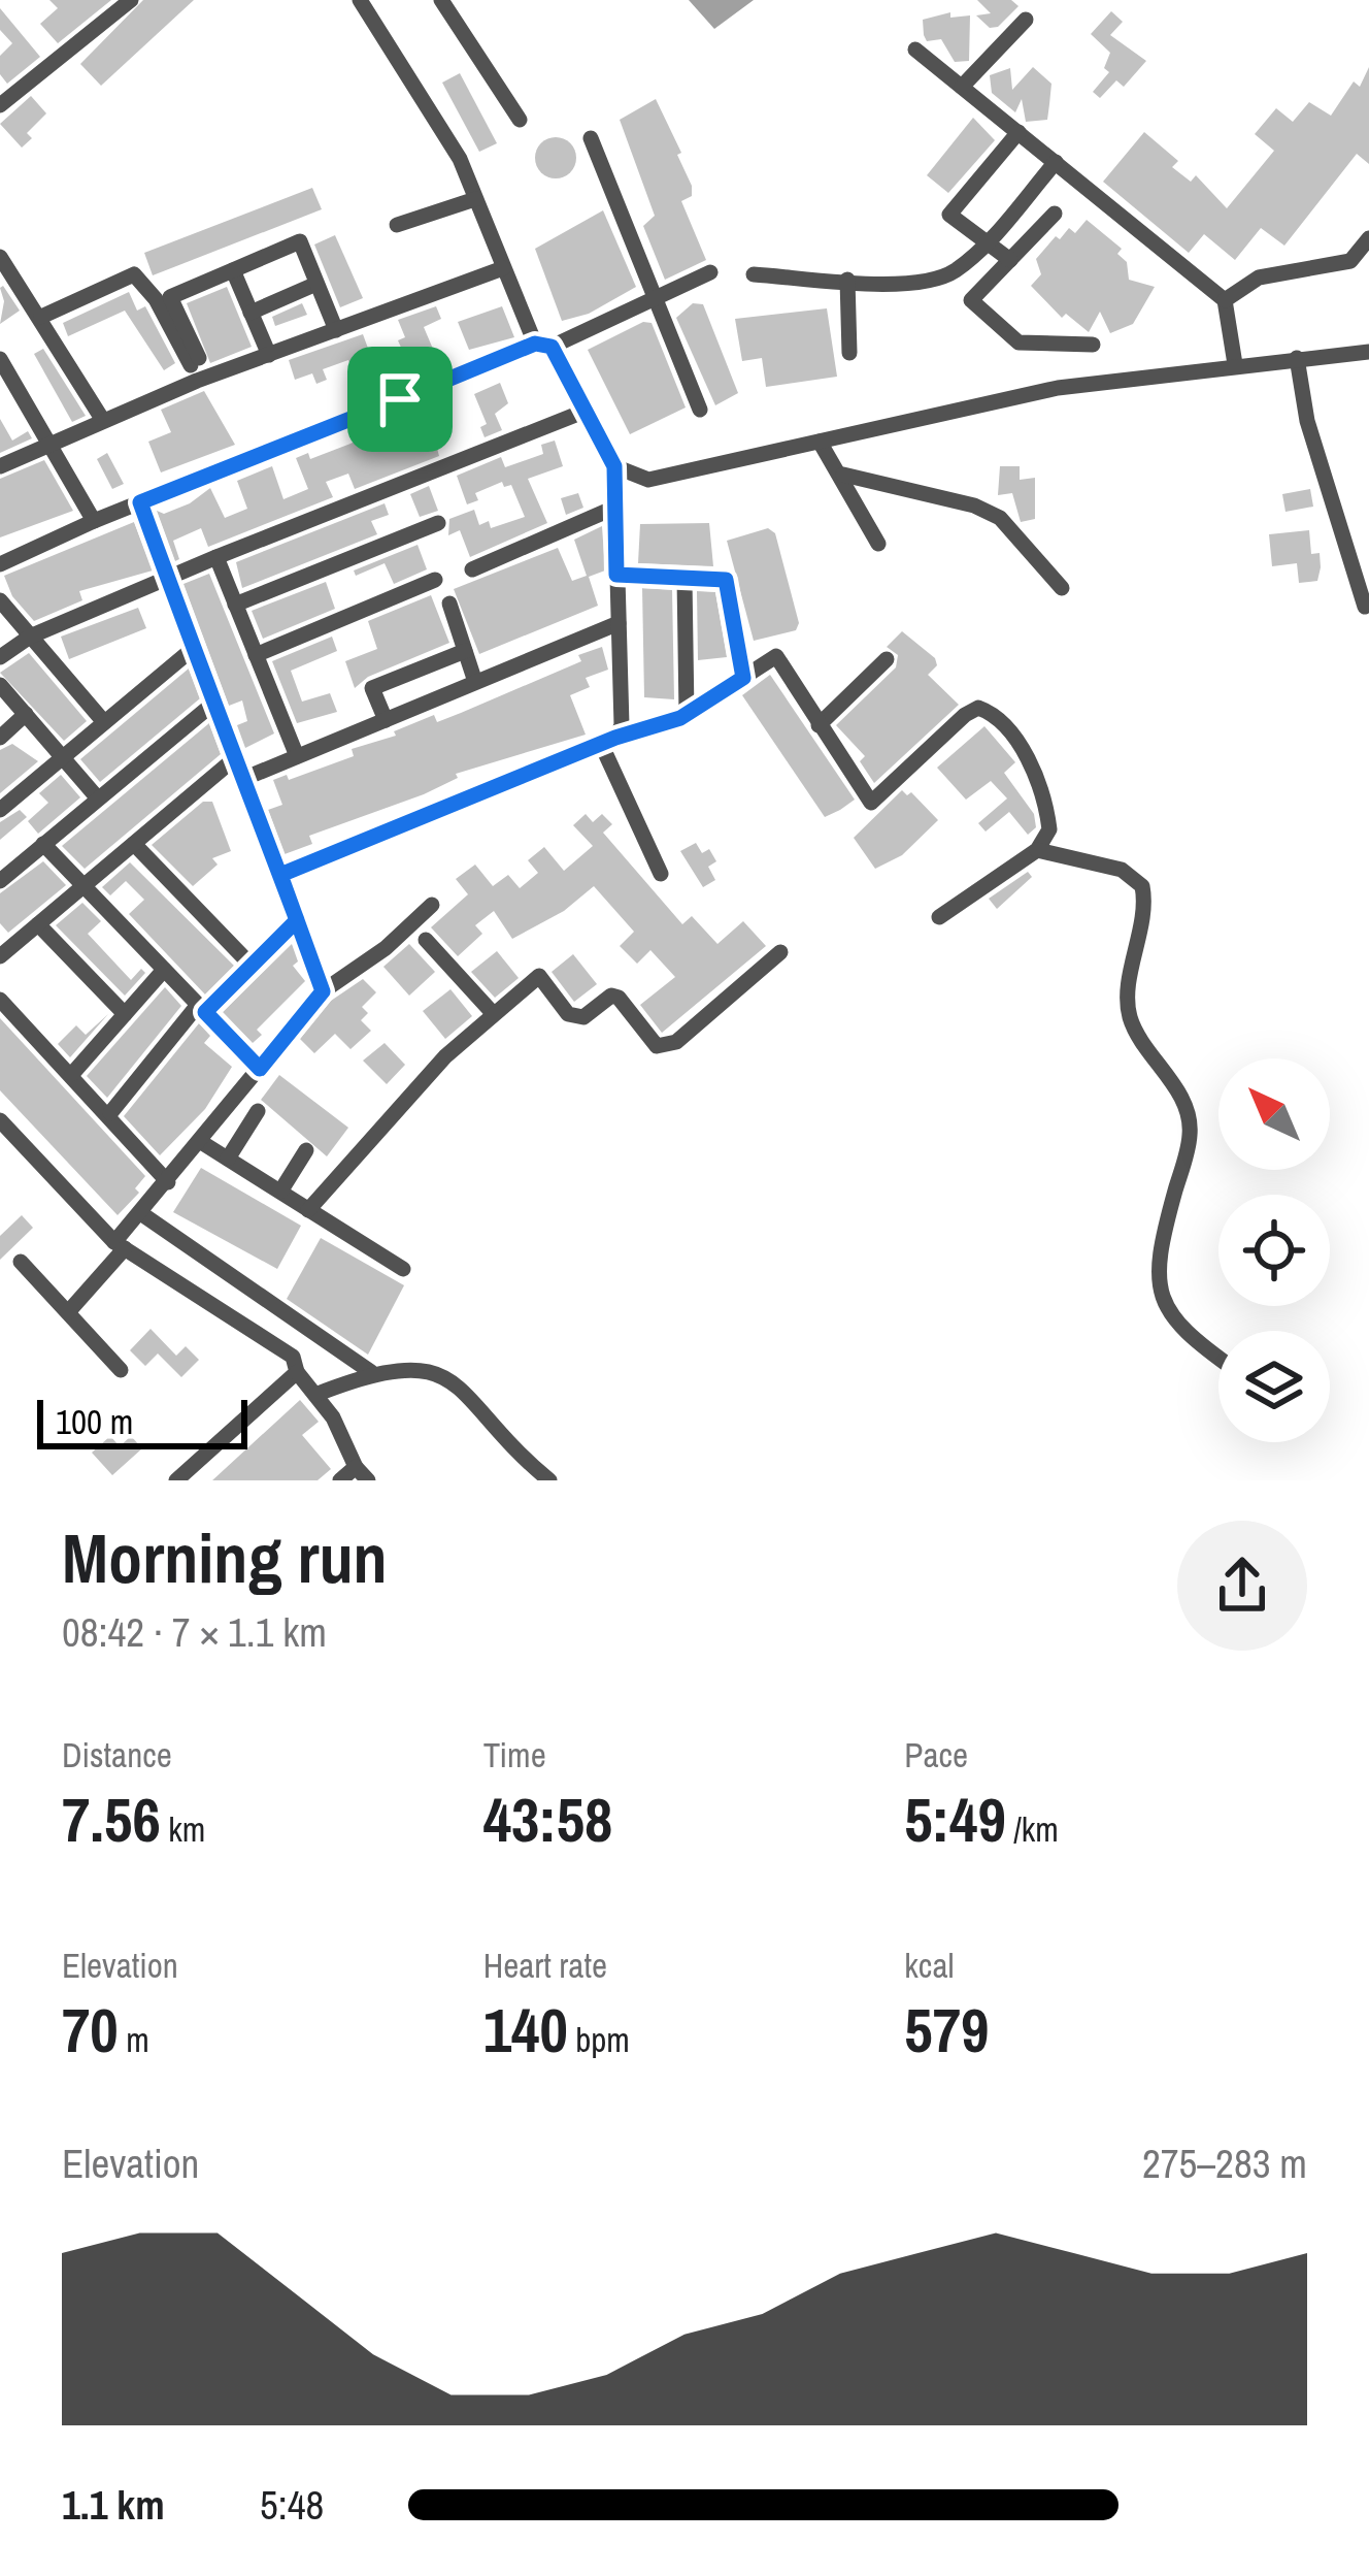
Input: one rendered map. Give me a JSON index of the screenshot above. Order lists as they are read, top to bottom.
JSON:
{
  "scale_bar": "100 m",
  "north": "top left",
  "page": {
    "scale": "100 m",
    "heading": ["Morning run", "08:42 · 7 × 1.1 km"],
    "stats": [
      ["Distance", "7.56 km"],
      ["Time", "43:58"],
      ["Pace", "5:49 /km"],
      ["Elevation", "70 m"],
      ["Heart rate", "140 bpm"],
      ["kcal", "579"]
    ],
    "chart": ["Elevation", "275–283 m"],
    "list": [
      {
        "name": "1.1 km",
        "note": "5:48"
      }
    ]
  }
}
